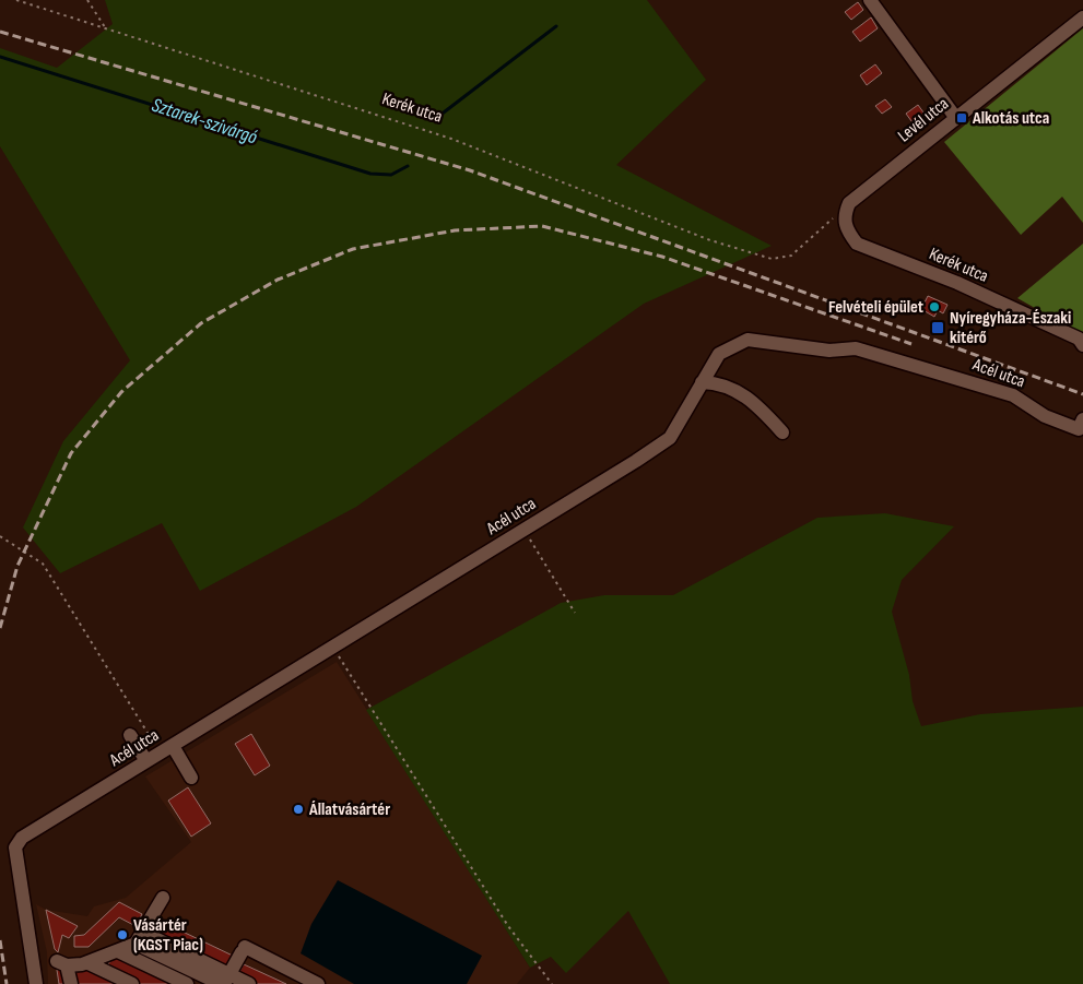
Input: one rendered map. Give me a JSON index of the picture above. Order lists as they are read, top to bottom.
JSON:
{
  "streets": {
    "street": ["Kerék utca", "Levél utca", "Acél utca"]
  },
  "crossings": [
    ["Kerék utca", "Levél utca"]
  ],
  "water": ["Sztarek-szivárgó"],
  "places": {
    "transit": ["Alkotás utca", "Nyíregyháza-Északi kitérő"],
    "other": ["Felvételi épület", "Állatvásártér", "Vásártér (KGST Piac)"]
  }
}
